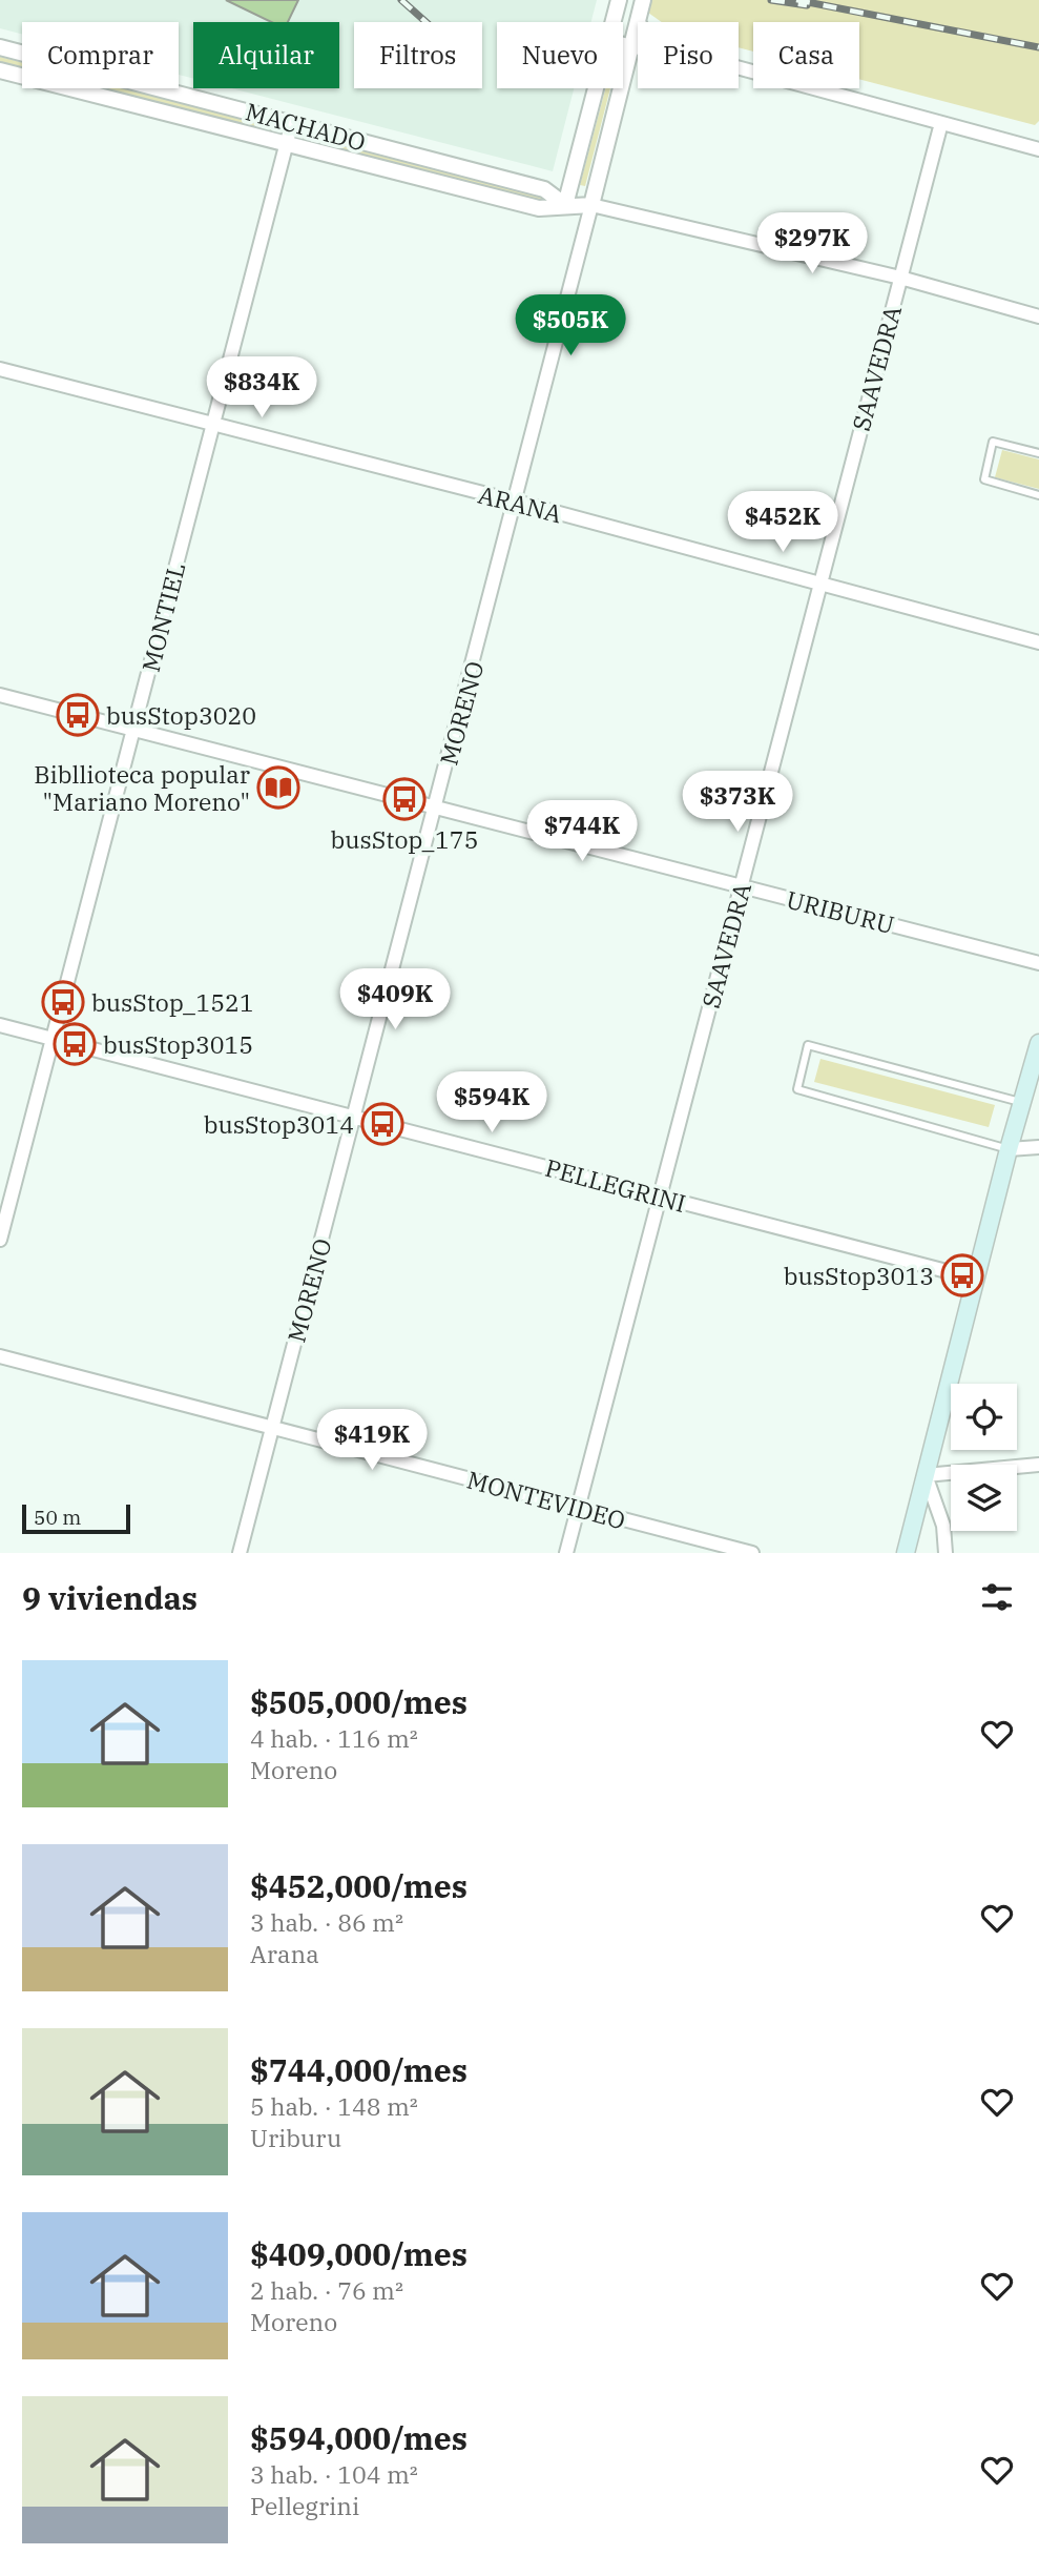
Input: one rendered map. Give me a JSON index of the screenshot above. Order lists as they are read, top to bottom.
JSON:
{
  "streets": {
    "street": [
      "MACHADO",
      "SAAVEDRA",
      "ARANA",
      "MONTIEL",
      "MORENO",
      "URIBURU",
      "PELLEGRINI",
      "MONTEVIDEO"
    ]
  },
  "crossings": [
    ["MACHADO", "SAAVEDRA"],
    ["MACHADO", "MONTIEL"],
    ["MACHADO", "MORENO"],
    ["SAAVEDRA", "ARANA"],
    ["SAAVEDRA", "URIBURU"],
    ["SAAVEDRA", "PELLEGRINI"],
    ["SAAVEDRA", "MONTEVIDEO"],
    ["ARANA", "MONTIEL"],
    ["ARANA", "MORENO"],
    ["MONTIEL", "URIBURU"],
    ["MONTIEL", "PELLEGRINI"],
    ["MORENO", "URIBURU"],
    ["MORENO", "PELLEGRINI"],
    ["MORENO", "MONTEVIDEO"]
  ],
  "places": {
    "bus stop": [
      "busStop3020",
      "busStop_175",
      "busStop_1521",
      "busStop3015",
      "busStop3014",
      "busStop3013"
    ],
    "library": ["Bibllioteca popular \"Mariano Moreno\""]
  },
  "scale_bar": "50 m",
  "page": {
    "chip": [
      "Comprar",
      "Alquilar",
      "Filtros",
      "Nuevo",
      "Piso",
      "Casa"
    ],
    "price": [
      "$297K",
      "$505K",
      "$834K",
      "$452K",
      "$373K",
      "$744K",
      "$409K",
      "$594K",
      "$419K"
    ],
    "scale": "50 m",
    "heading": "9 viviendas",
    "list": [
      {
        "name": "$505,000/mes",
        "note": "4 hab. · 116 m² · Moreno"
      },
      {
        "name": "$452,000/mes",
        "note": "3 hab. · 86 m² · Arana"
      },
      {
        "name": "$744,000/mes",
        "note": "5 hab. · 148 m² · Uriburu"
      },
      {
        "name": "$409,000/mes",
        "note": "2 hab. · 76 m² · Moreno"
      },
      {
        "name": "$594,000/mes",
        "note": "3 hab. · 104 m² · Pellegrini"
      }
    ]
  }
}
